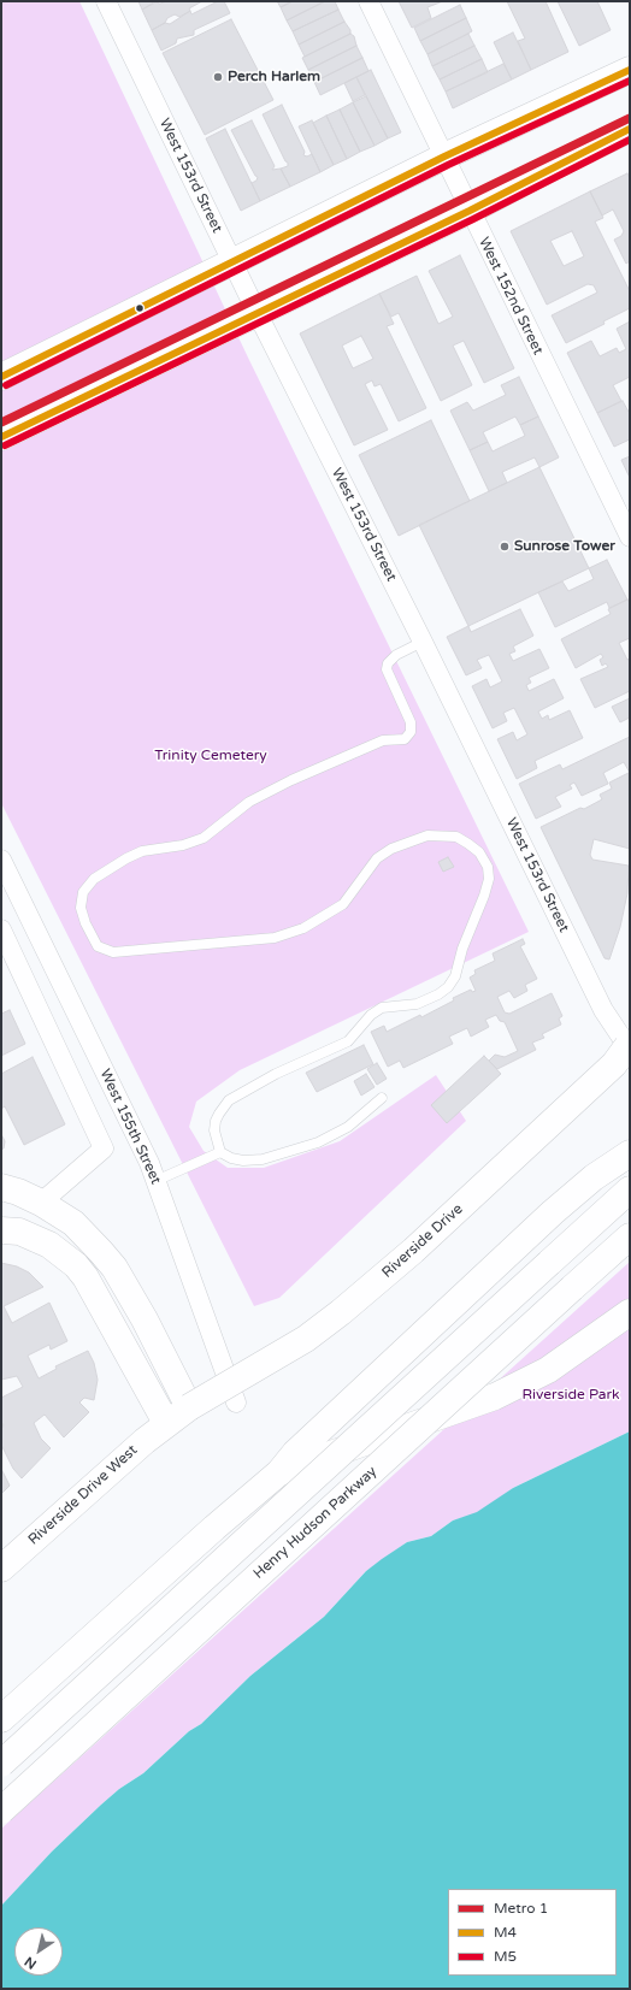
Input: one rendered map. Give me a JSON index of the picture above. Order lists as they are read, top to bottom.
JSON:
{
  "streets": {
    "main road": ["Riverside Drive", "Riverside Drive West", "Henry Hudson Parkway"],
    "street": ["West 153rd Street", "West 152nd Street", "West 155th Street"]
  },
  "crossings": [
    ["West 153rd Street", "Riverside Drive"],
    ["Riverside Drive", "Riverside Drive West"]
  ],
  "parks": ["Trinity Cemetery", "Riverside Park"],
  "places": ["Perch Harlem", "Sunrose Tower"],
  "lines": ["transit line M4", "transit line M5", "metro line 1"],
  "legend": ["Metro 1", "M4", "M5"],
  "north": "bottom left"
}
